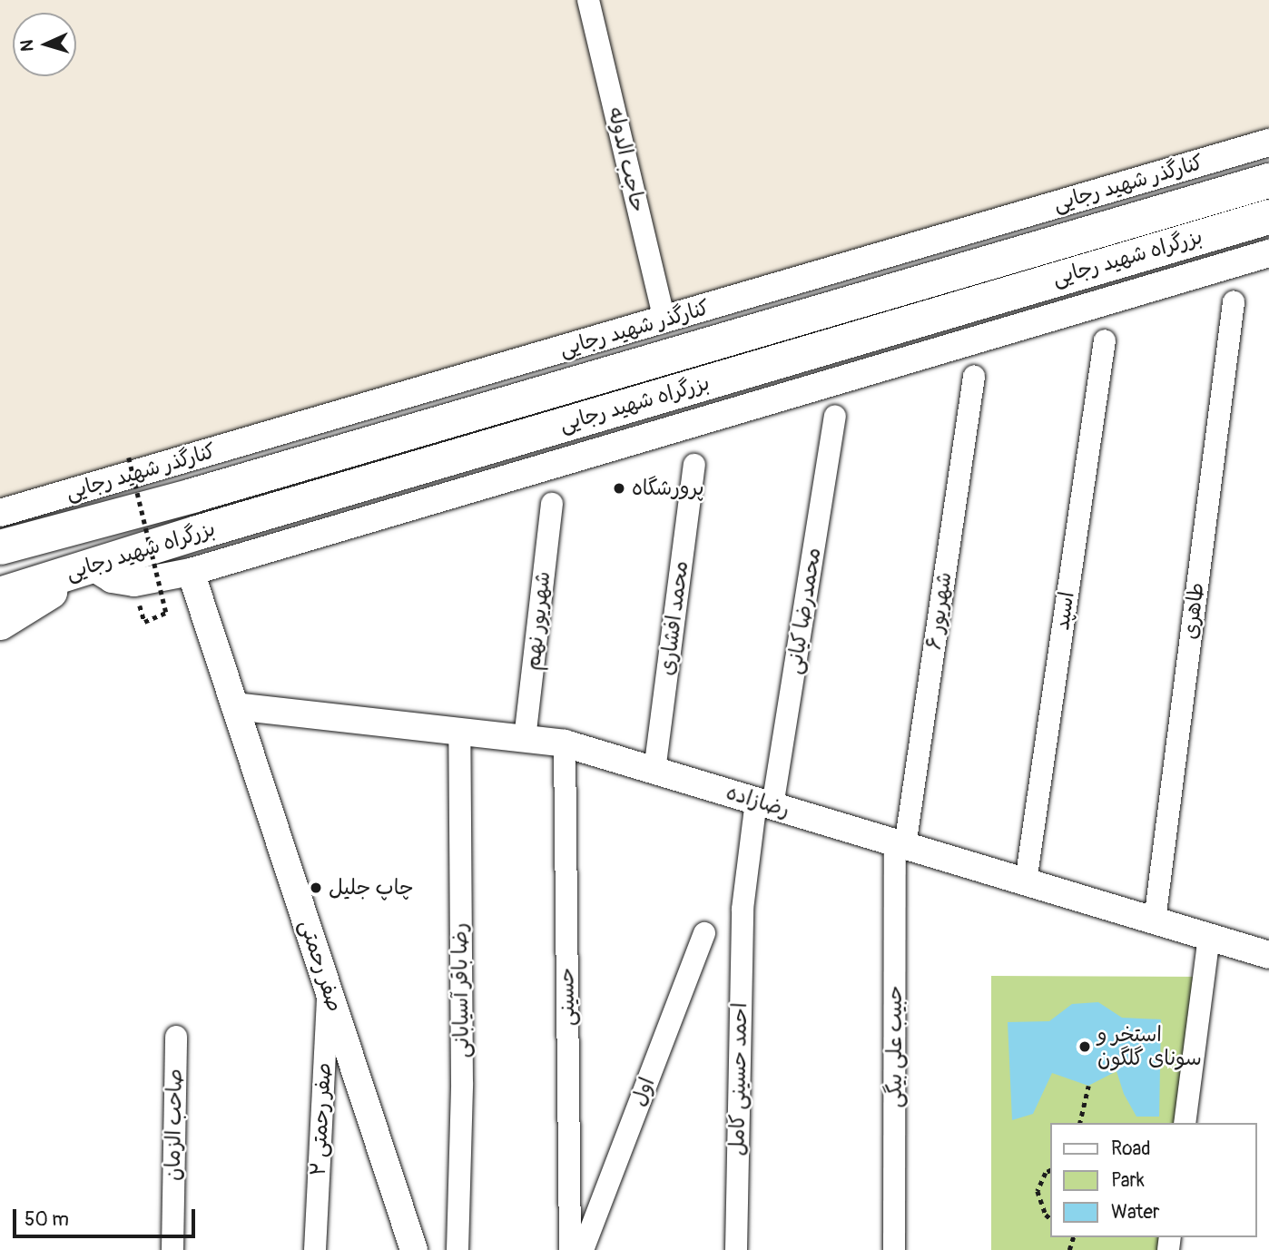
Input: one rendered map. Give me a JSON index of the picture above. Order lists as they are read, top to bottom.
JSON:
{
  "streets": {
    "highway": ["بزرگراه شهید رجایی"],
    "street": [
      "حاجب الدوله",
      "کنارگذر شهید رجایی",
      "محمدرضا کیانی",
      "شهریور ۶",
      "اسپد",
      "طاهری",
      "محمد افشاری",
      "شهریور نهم",
      "رضازاده",
      "صفر رحمتی",
      "رضا باقر آسیابانی",
      "حسینی",
      "حبیب علی بیگی",
      "احمد حسینی کامل",
      "اول",
      "صفر رحمتی ۲",
      "صاحب الزمان"
    ]
  },
  "crossings": [
    ["حاجب الدوله", "کنارگذر شهید رجایی"],
    ["محمدرضا کیانی", "رضازاده"],
    ["محمدرضا کیانی", "احمد حسینی کامل"],
    ["شهریور ۶", "رضازاده"],
    ["شهریور ۶", "حبیب علی بیگی"],
    ["اسپد", "رضازاده"],
    ["طاهری", "رضازاده"],
    ["محمد افشاری", "رضازاده"],
    ["شهریور نهم", "رضازاده"],
    ["رضازاده", "صفر رحمتی"],
    ["رضازاده", "رضا باقر آسیابانی"],
    ["رضازاده", "حسینی"],
    ["رضازاده", "حبیب علی بیگی"],
    ["رضازاده", "احمد حسینی کامل"],
    ["صفر رحمتی", "صفر رحمتی ۲"]
  ],
  "places": ["پرورشگاه", "چاپ جلیل", "استخر و سونای گلگون"],
  "legend": ["Road", "Park", "Water"],
  "scale_bar": "50 m",
  "north": "left"
}
